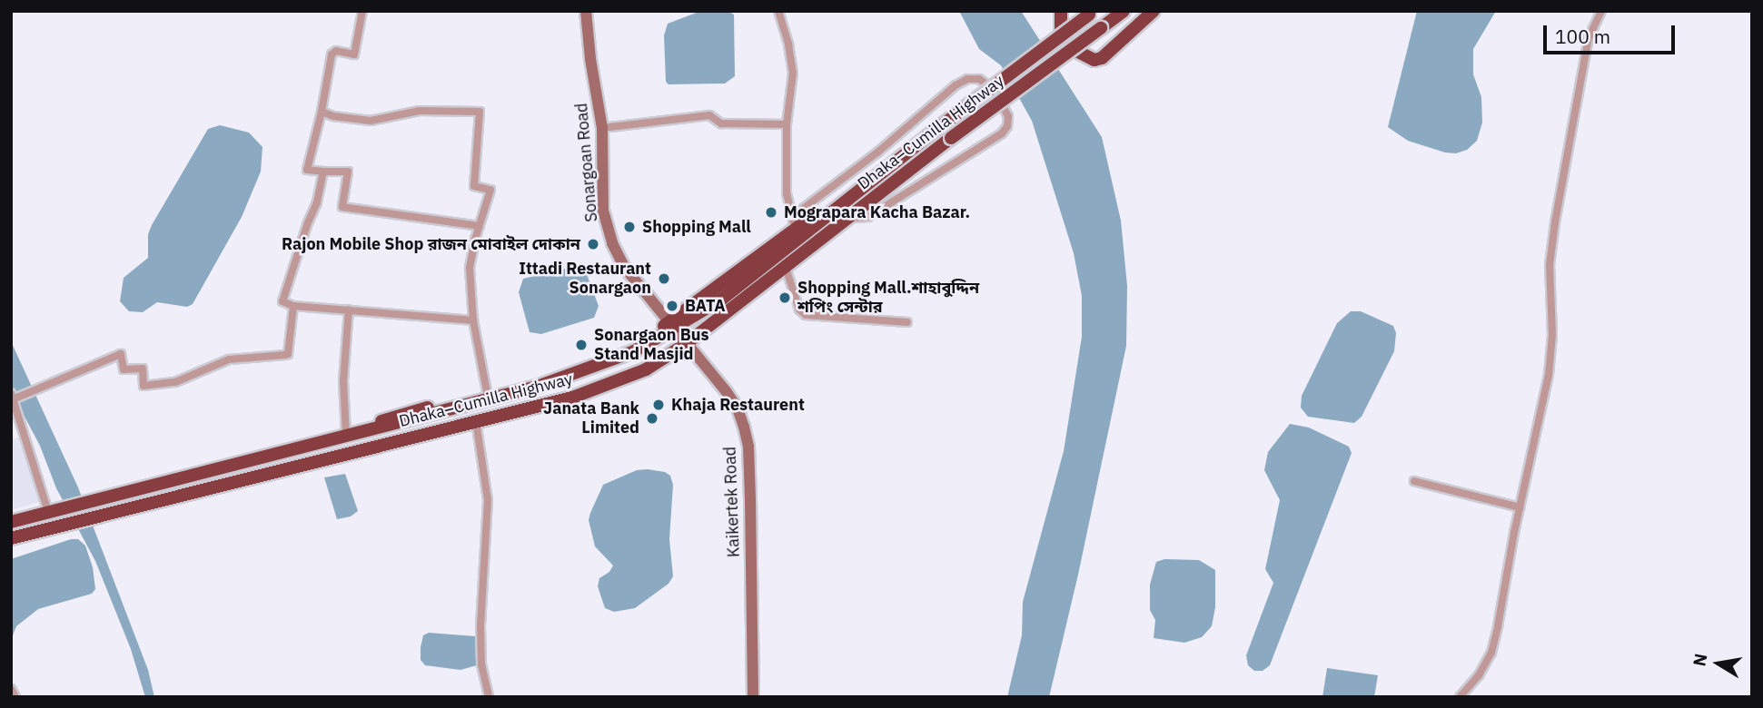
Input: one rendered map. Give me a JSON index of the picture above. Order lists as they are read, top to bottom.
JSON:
{
  "streets": {
    "highway": ["Dhaka–Cumilla Highway"],
    "main road": ["Sonargoan Road", "Kaikertek Road"]
  },
  "crossings": [
    ["Dhaka–Cumilla Highway", "Sonargoan Road"],
    ["Dhaka–Cumilla Highway", "Kaikertek Road"],
    ["Sonargoan Road", "Kaikertek Road"]
  ],
  "places": [
    "Mograpara Kacha Bazar.",
    "Shopping Mall",
    "Rajon Mobile Shop রাজন মোবাইল দোকান",
    "Ittadi Restaurant Sonargaon",
    "Shopping Mall.শাহাবুদ্দিন শপিং সেন্টার",
    "BATA",
    "Sonargaon Bus Stand Masjid",
    "Khaja Restaurent",
    "Janata Bank Limited"
  ],
  "scale_bar": "100 m",
  "north": "left"
}
